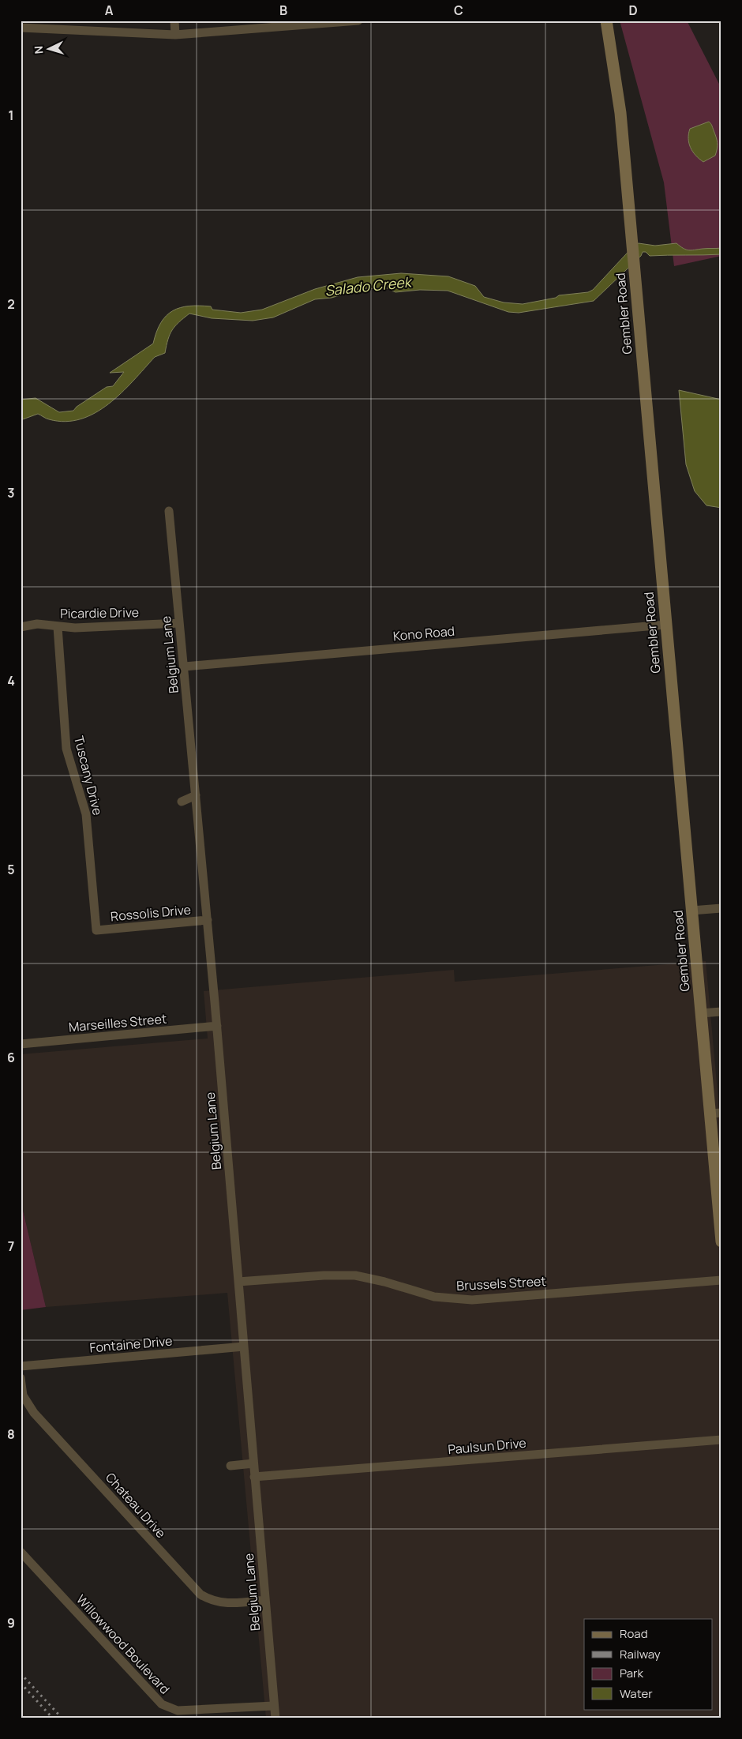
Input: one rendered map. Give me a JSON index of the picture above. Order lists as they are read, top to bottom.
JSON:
{
  "streets": {
    "main road": ["Gembler Road"],
    "street": [
      "Picardie Drive",
      "Kono Road",
      "Belgium Lane",
      "Tuscany Drive",
      "Rossolis Drive",
      "Marseilles Street",
      "Brussels Street",
      "Fontaine Drive",
      "Paulsun Drive",
      "Chateau Drive",
      "Willowwood Boulevard"
    ]
  },
  "crossings": [
    ["Gembler Road", "Kono Road"],
    ["Picardie Drive", "Belgium Lane"],
    ["Picardie Drive", "Tuscany Drive"],
    ["Kono Road", "Belgium Lane"],
    ["Belgium Lane", "Rossolis Drive"],
    ["Belgium Lane", "Marseilles Street"],
    ["Belgium Lane", "Brussels Street"],
    ["Belgium Lane", "Fontaine Drive"],
    ["Belgium Lane", "Paulsun Drive"],
    ["Belgium Lane", "Chateau Drive"],
    ["Belgium Lane", "Willowwood Boulevard"],
    ["Tuscany Drive", "Rossolis Drive"]
  ],
  "water": ["Salado Creek"],
  "legend": [
    "Road",
    "Railway",
    "Park",
    "Water"
  ],
  "north": "left",
  "grid": {
    "columns": [
      "A",
      "B",
      "C",
      "D"
    ],
    "rows": [
      "1",
      "2",
      "3",
      "4",
      "5",
      "6",
      "7",
      "8",
      "9"
    ]
  }
}
